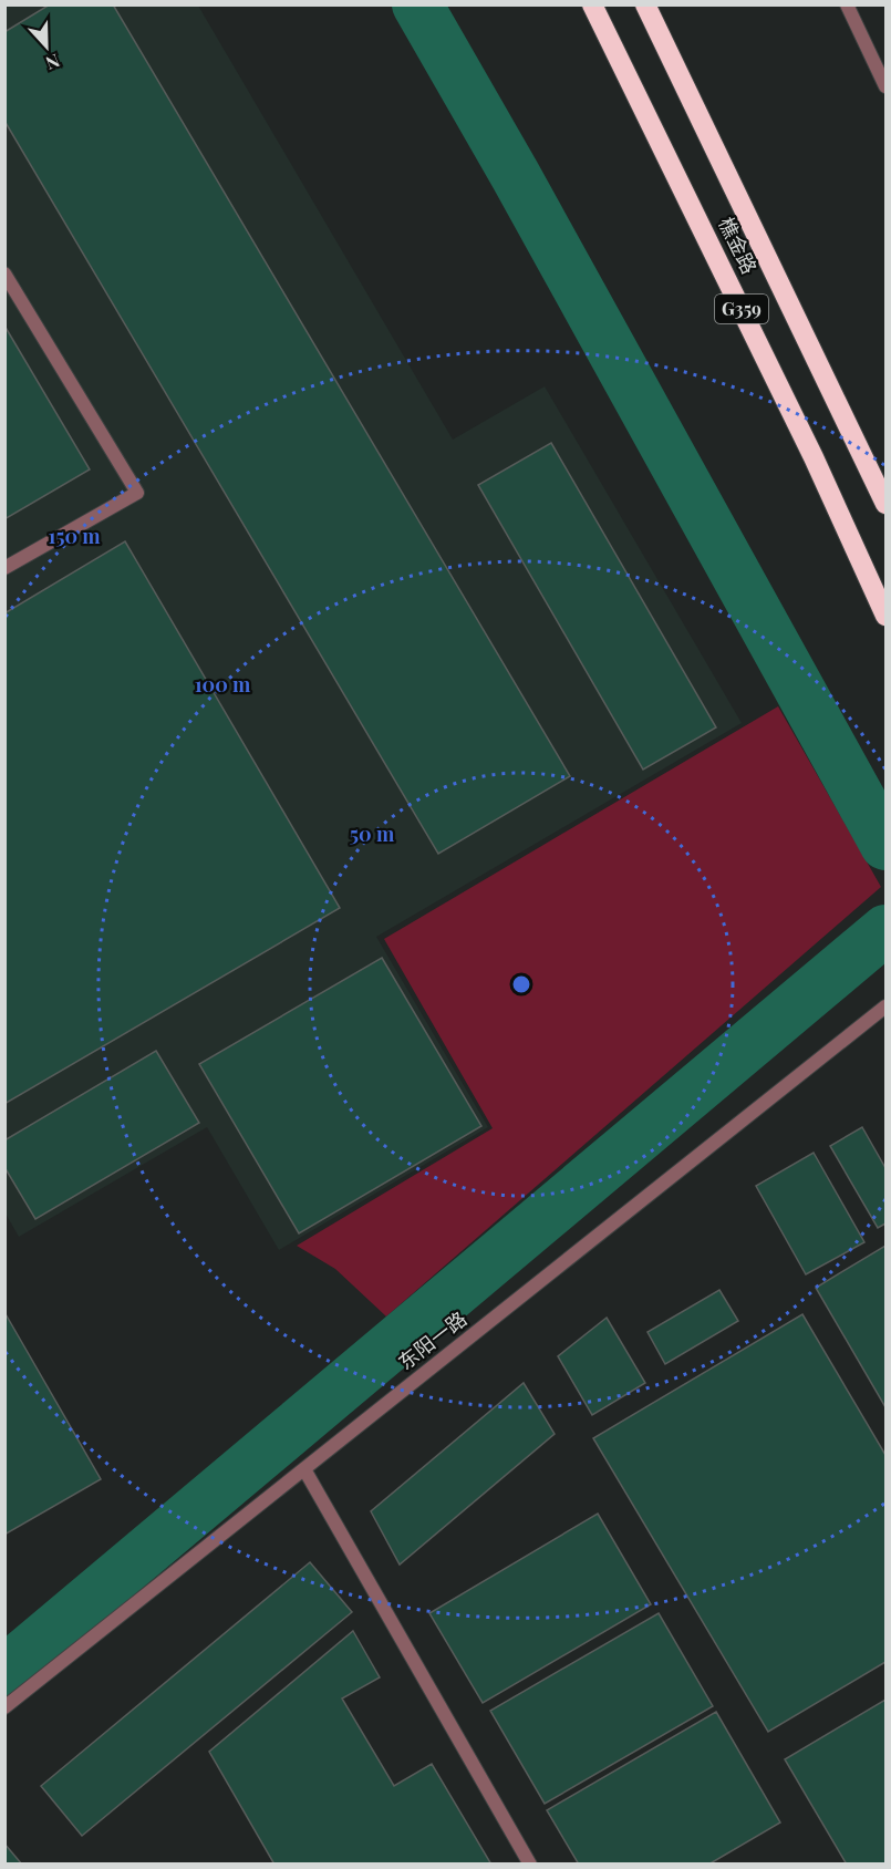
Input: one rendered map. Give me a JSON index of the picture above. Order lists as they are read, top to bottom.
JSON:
{
  "streets": {
    "highway": ["樵金路", "G359"],
    "street": ["东阳一路"]
  },
  "north": "bottom",
  "rings": ["150 m", "100 m", "50 m"]
}
